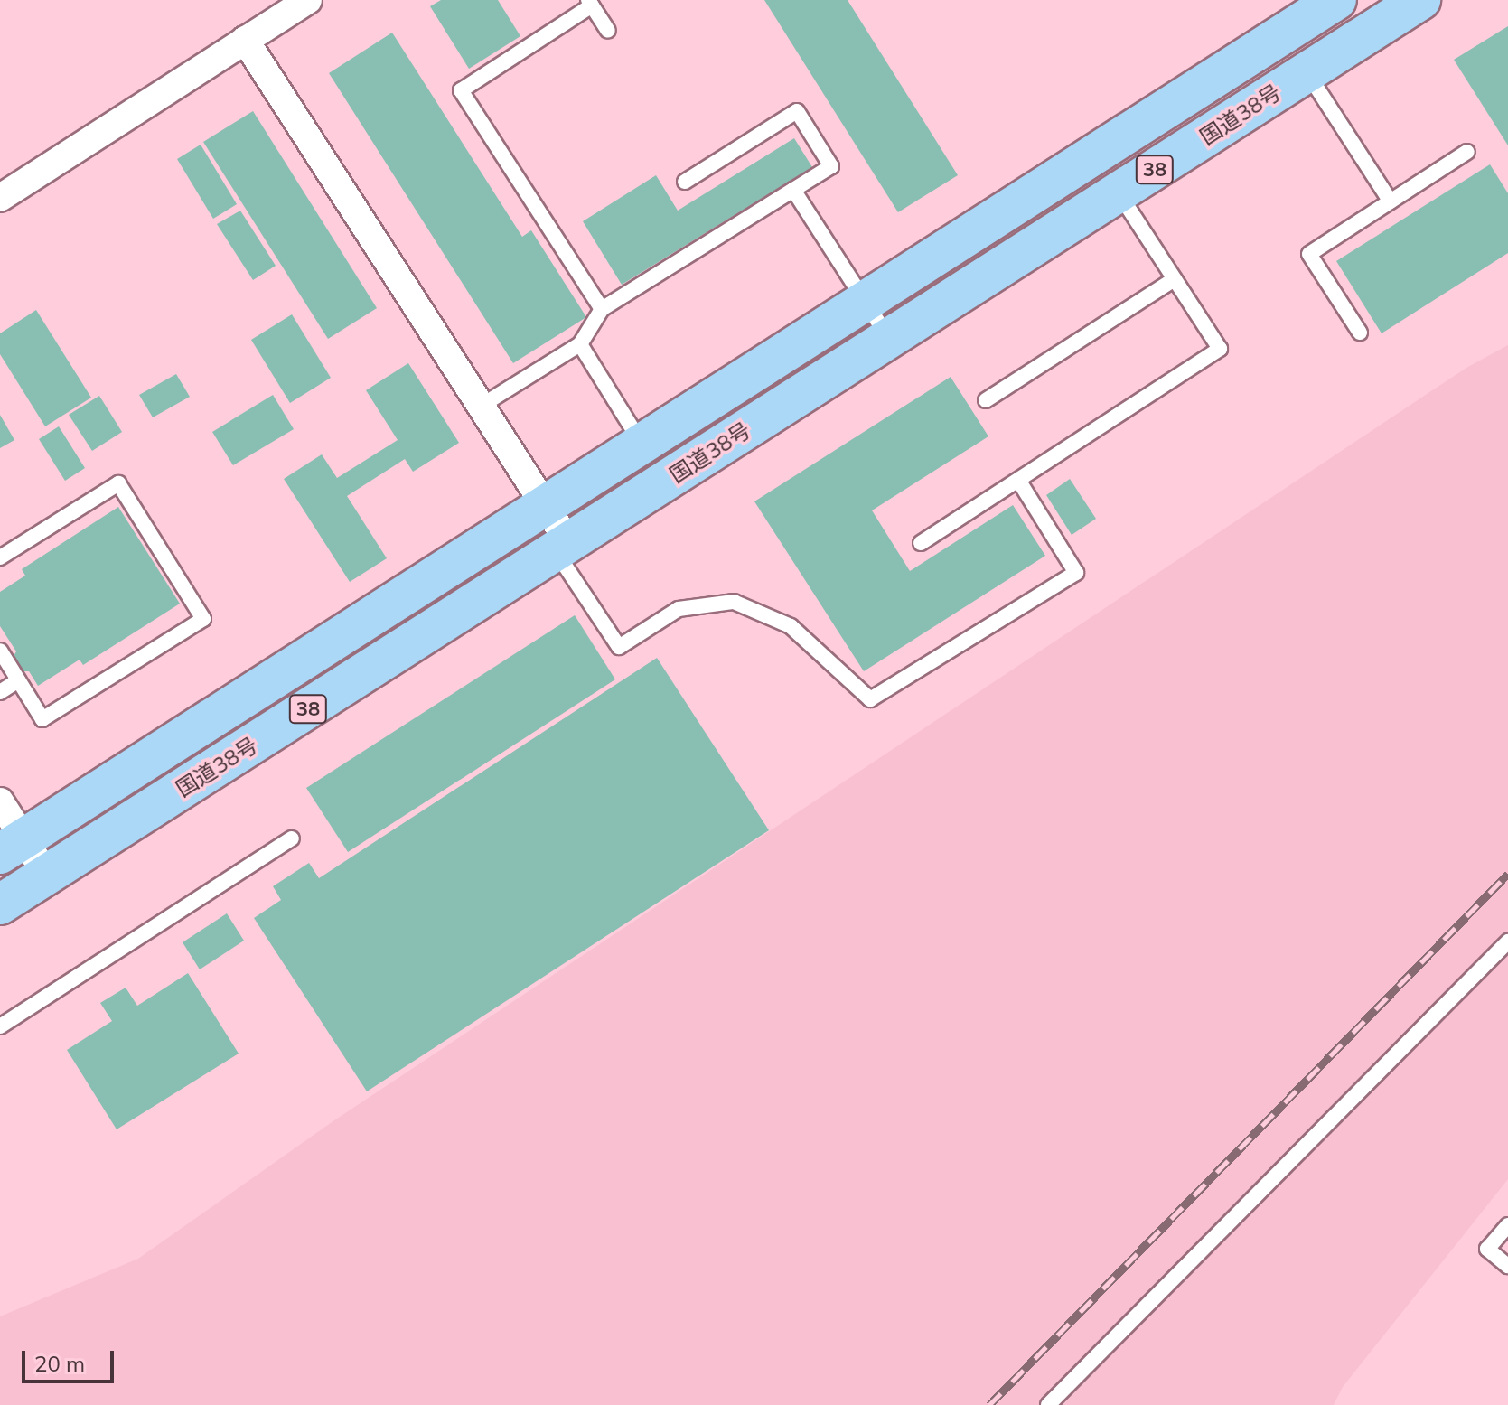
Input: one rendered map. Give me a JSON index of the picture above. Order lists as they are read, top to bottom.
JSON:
{
  "streets": {
    "highway": ["国道38号", "38"]
  },
  "scale_bar": "20 m"
}
